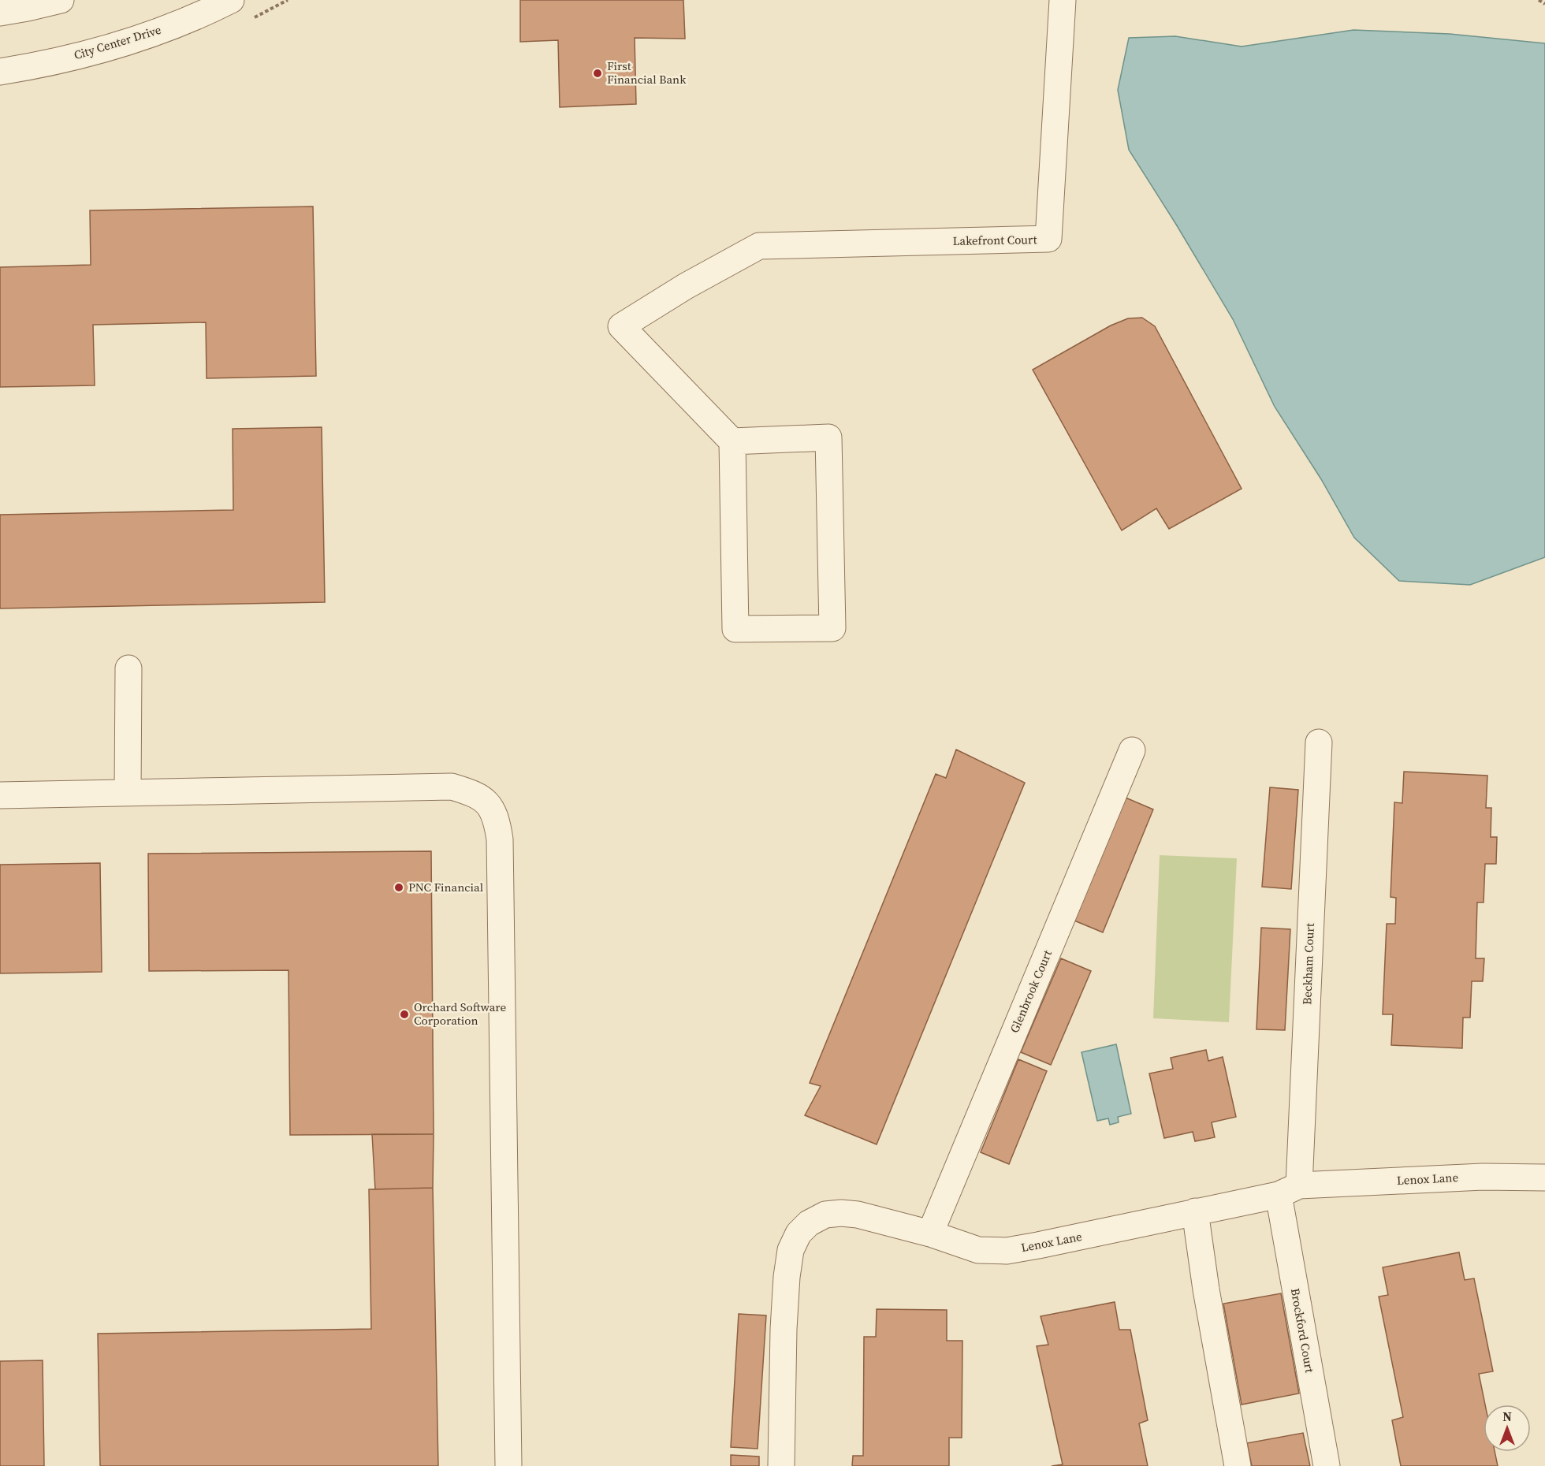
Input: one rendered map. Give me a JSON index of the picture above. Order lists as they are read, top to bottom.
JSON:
{
  "streets": {
    "street": [
      "City Center Drive",
      "Lakefront Court",
      "Beckham Court",
      "Glenbrook Court",
      "Lenox Lane",
      "Brockford Court"
    ]
  },
  "crossings": [
    ["Beckham Court", "Lenox Lane"],
    ["Beckham Court", "Brockford Court"],
    ["Glenbrook Court", "Lenox Lane"],
    ["Lenox Lane", "Brockford Court"]
  ],
  "places": ["First Financial Bank", "PNC Financial", "Orchard Software Corporation"],
  "north": "top"
}
